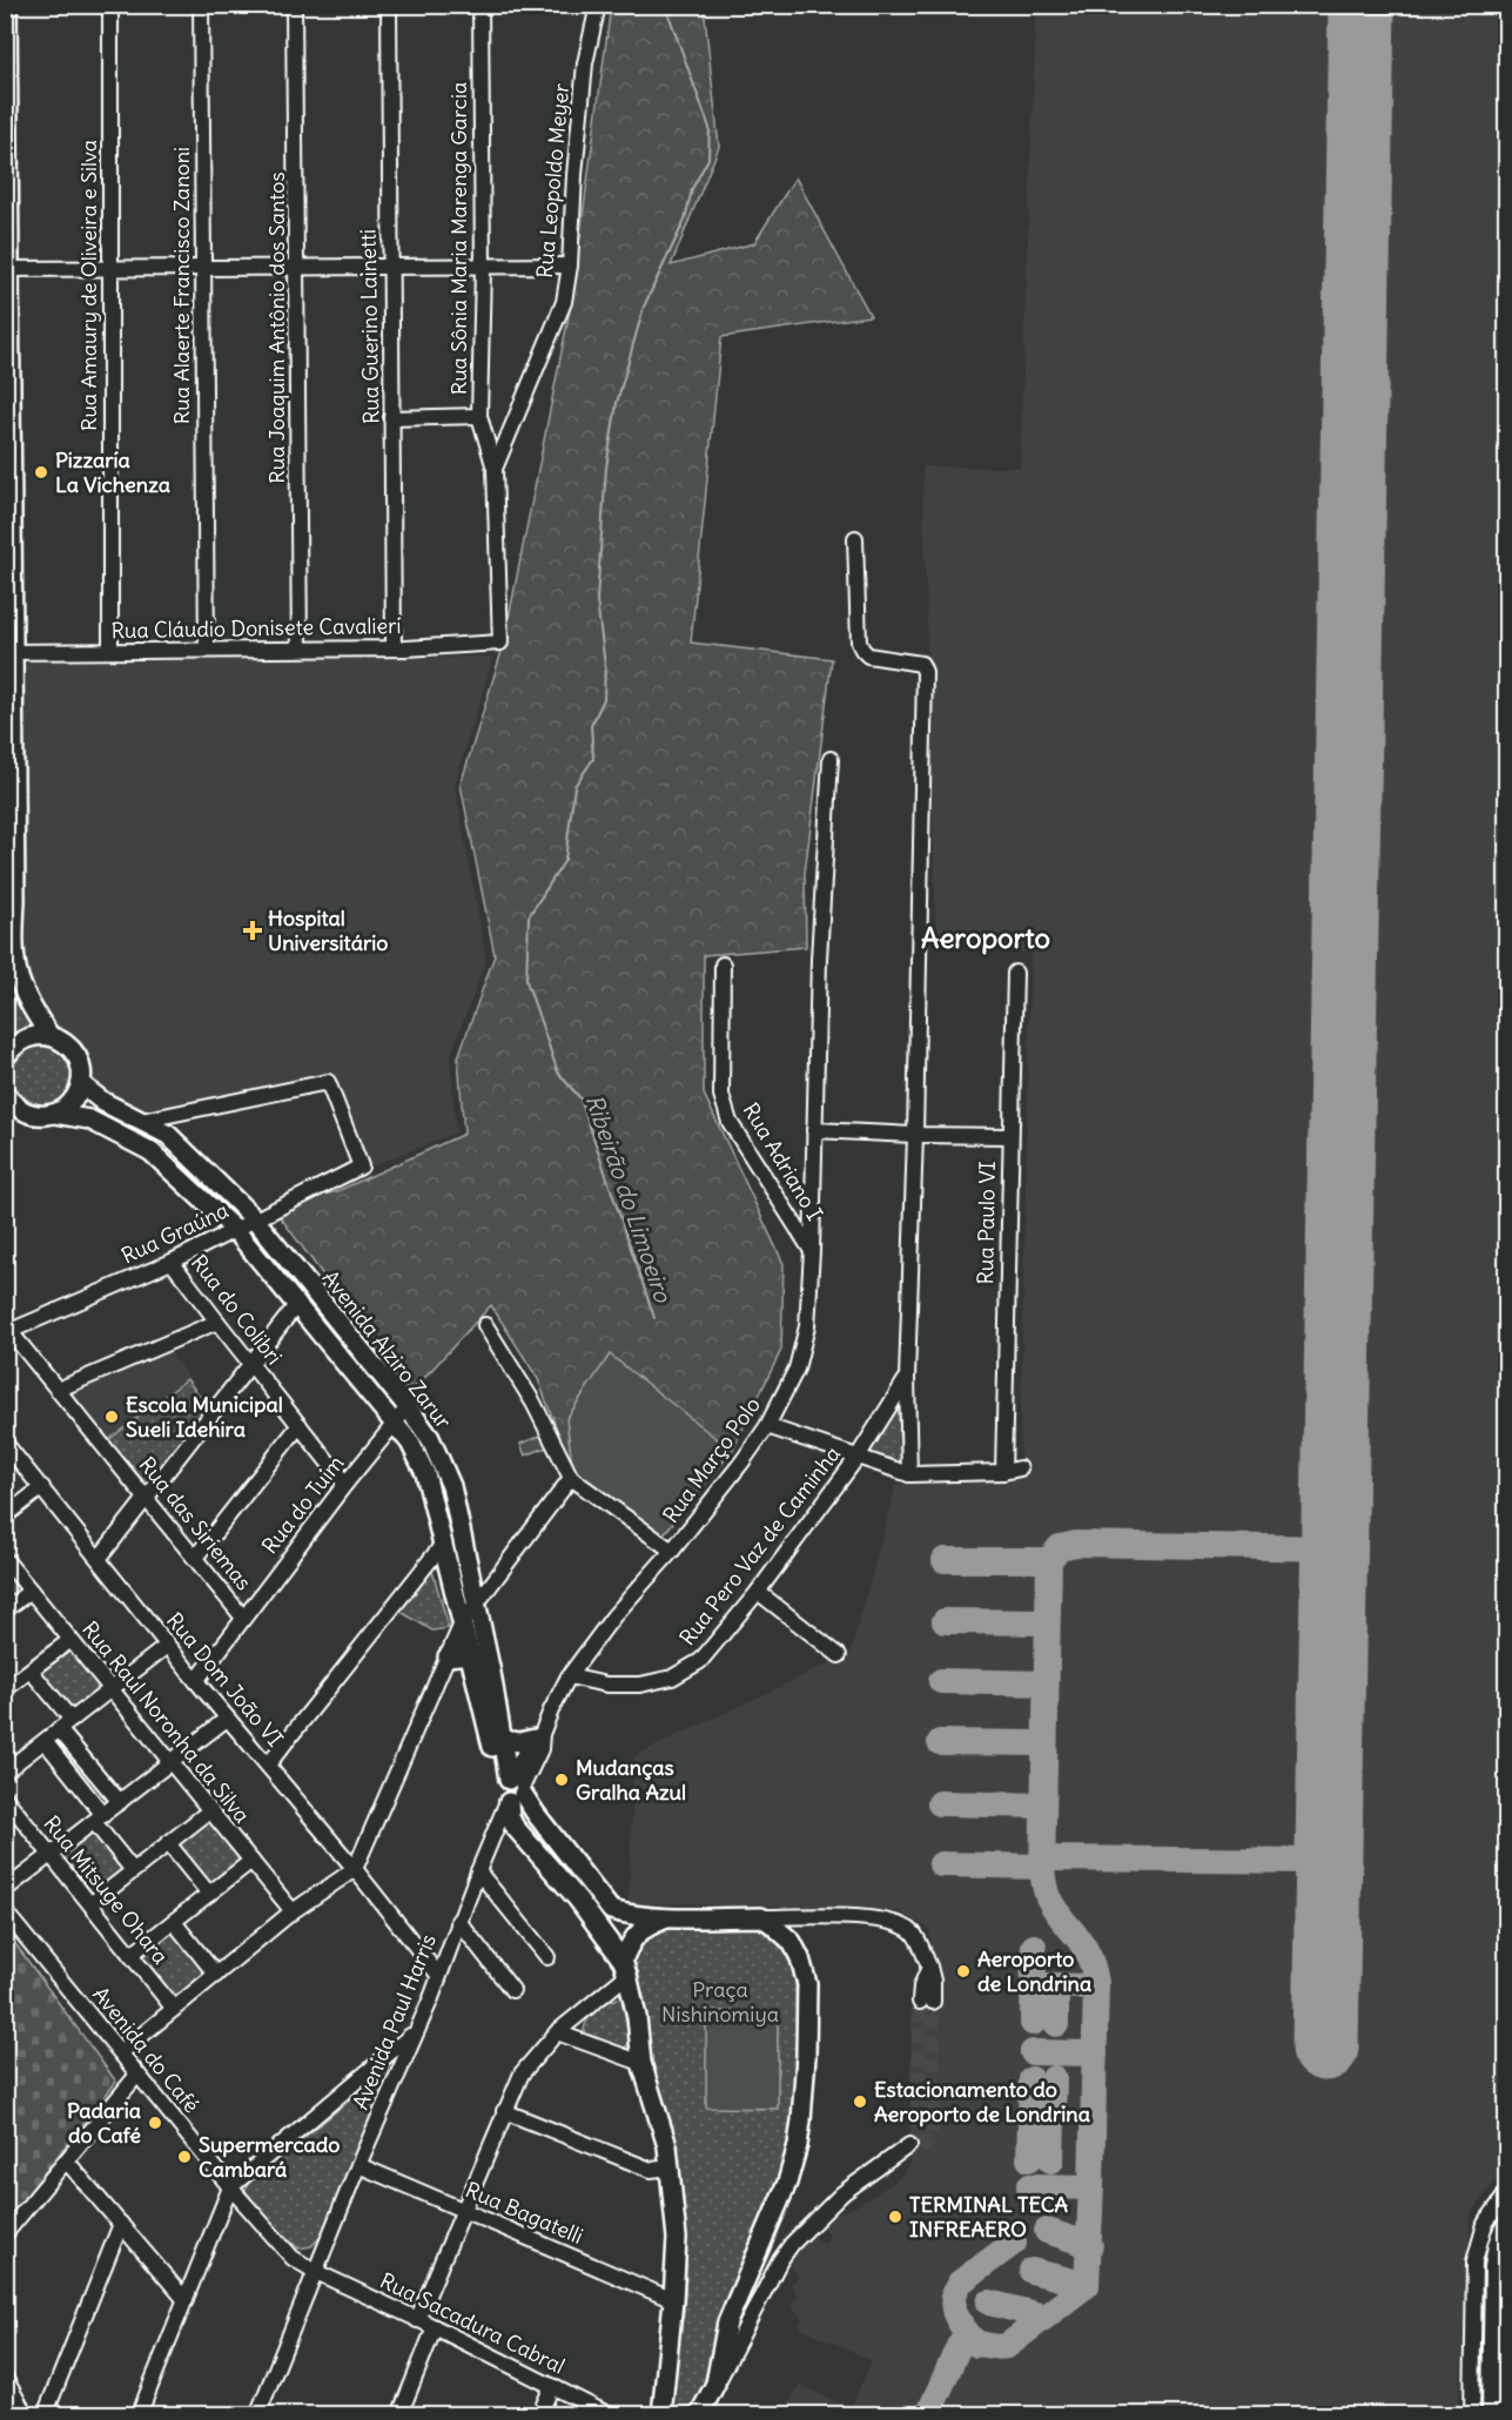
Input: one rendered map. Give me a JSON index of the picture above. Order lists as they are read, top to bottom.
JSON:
{
  "streets": {
    "main road": ["Avenida Alziro Zarur"],
    "street": [
      "Rua Leopoldo Meyer",
      "Rua Sônia Maria Marenga Garcia",
      "Rua Amaury de Oliveira e Silva",
      "Rua Alaerte Francisco Zanoni",
      "Rua Guerino Lainetti",
      "Rua Joaquim Antônio dos Santos",
      "Rua Cláudio Donisete Cavalieri",
      "Rua Adriano I",
      "Rua Paulo VI",
      "Rua Graúna",
      "Rua do Colibri",
      "Rua Março Polo",
      "Rua do Tuim",
      "Rua das Siriemas",
      "Rua Pero Vaz de Caminha",
      "Rua Dom João VI",
      "Rua Raul Noronha da Silva",
      "Rua Mitsuge Ohara",
      "Avenida Paul Harris",
      "Avenida do Café",
      "Rua Bagatelli",
      "Rua Sacadura Cabral"
    ]
  },
  "crossings": [
    ["Rua Leopoldo Meyer", "Rua Sônia Maria Marenga Garcia"],
    ["Rua Leopoldo Meyer", "Rua Cláudio Donisete Cavalieri"],
    ["Rua Amaury de Oliveira e Silva", "Rua Cláudio Donisete Cavalieri"],
    ["Rua Alaerte Francisco Zanoni", "Rua Cláudio Donisete Cavalieri"],
    ["Rua Guerino Lainetti", "Rua Cláudio Donisete Cavalieri"],
    ["Rua Joaquim Antônio dos Santos", "Rua Cláudio Donisete Cavalieri"],
    ["Rua Adriano I", "Rua Março Polo"],
    ["Rua Graúna", "Rua do Colibri"],
    ["Rua Graúna", "Avenida Alziro Zarur"],
    ["Rua Graúna", "Rua das Siriemas"],
    ["Rua do Colibri", "Rua do Tuim"],
    ["Avenida Alziro Zarur", "Rua Março Polo"],
    ["Avenida Alziro Zarur", "Rua do Tuim"],
    ["Avenida Alziro Zarur", "Avenida Paul Harris"],
    ["Rua Março Polo", "Rua Pero Vaz de Caminha"],
    ["Rua Março Polo", "Avenida Paul Harris"],
    ["Rua do Tuim", "Rua das Siriemas"],
    ["Rua do Tuim", "Rua Dom João VI"],
    ["Rua Dom João VI", "Avenida Paul Harris"],
    ["Avenida Paul Harris", "Avenida do Café"],
    ["Avenida Paul Harris", "Rua Bagatelli"],
    ["Avenida Paul Harris", "Rua Sacadura Cabral"],
    ["Avenida do Café", "Rua Sacadura Cabral"]
  ],
  "districts": ["Aeroporto"],
  "water": ["Ribeirão do Limoeiro"],
  "parks": ["Praça Nishinomiya"],
  "places": {
    "other": [
      "Pizzaria La Vichenza",
      "Escola Municipal Sueli Idehira",
      "Mudanças Gralha Azul",
      "Aeroporto de Londrina",
      "Estacionamento do Aeroporto de Londrina",
      "Padaria do Café",
      "Supermercado Cambará",
      "TERMINAL TECA INFREAERO"
    ],
    "health": ["Hospital Universitário"]
  }
}
